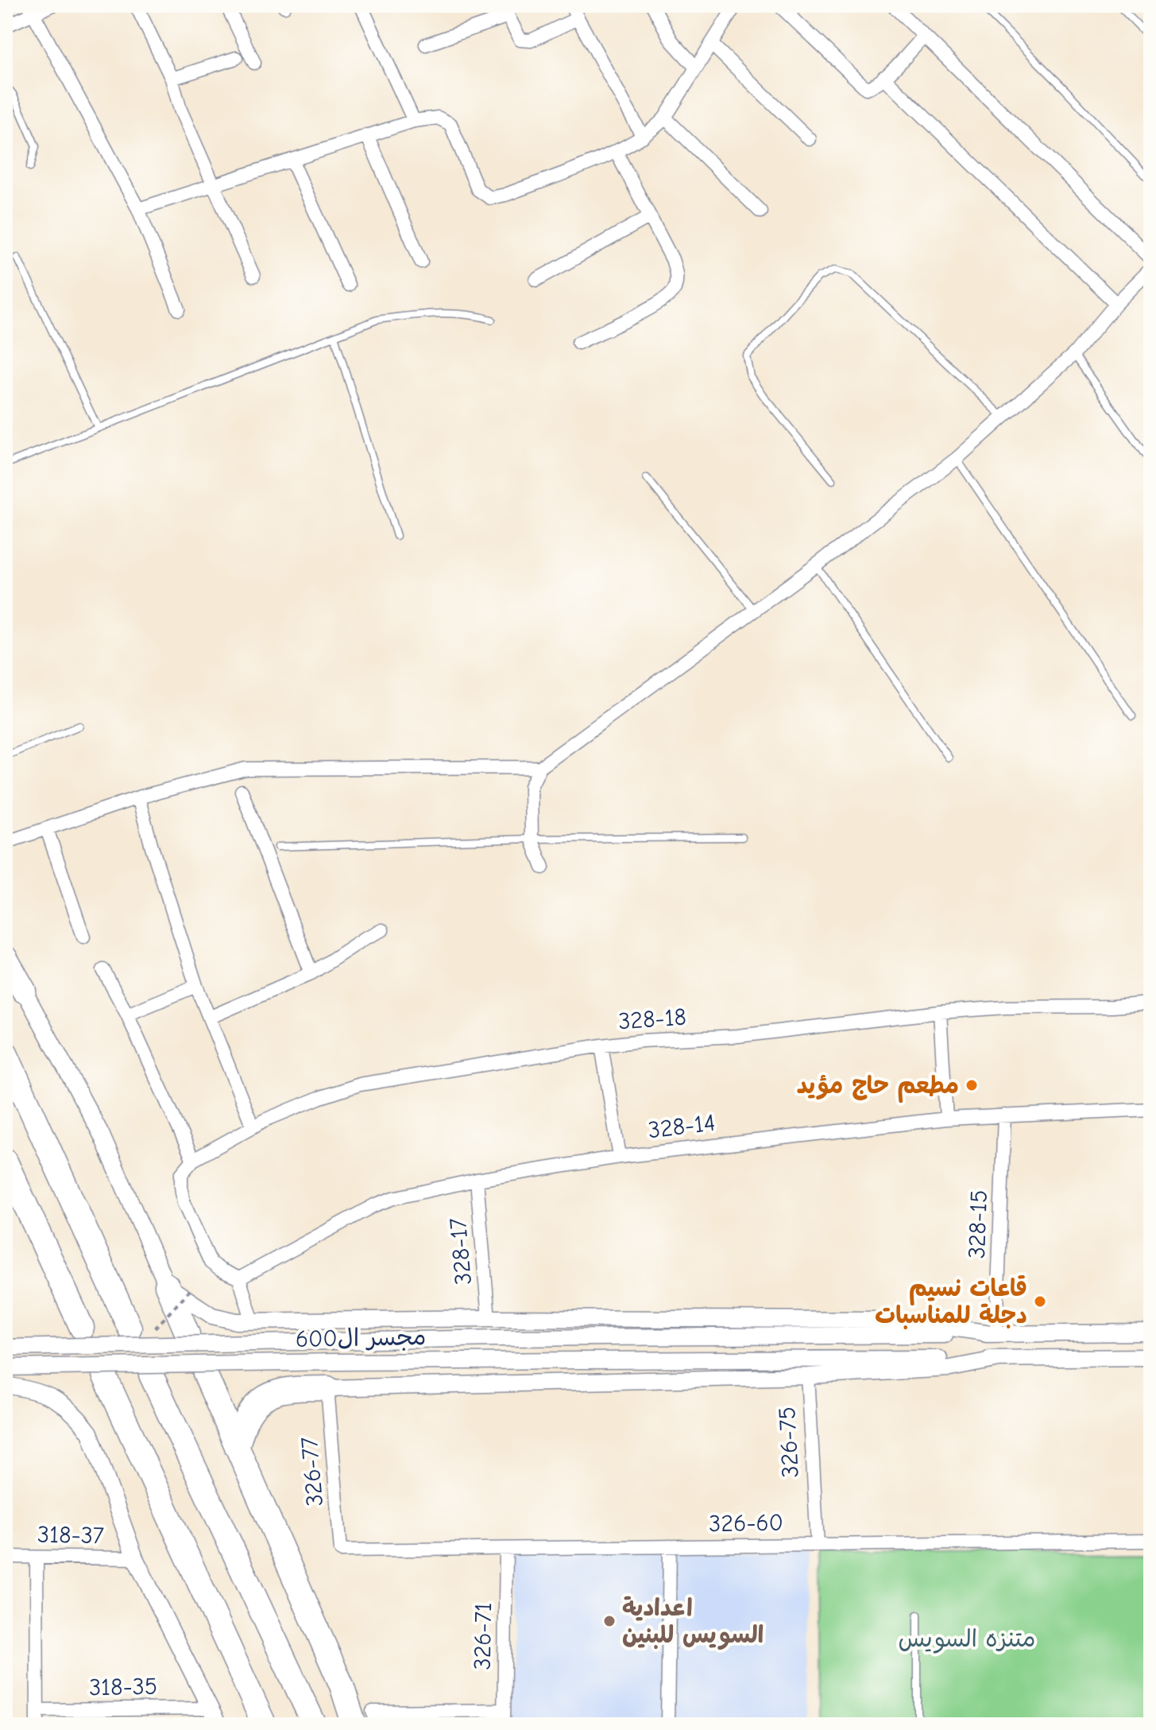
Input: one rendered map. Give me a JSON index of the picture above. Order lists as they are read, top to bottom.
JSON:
{
  "streets": {
    "street": [
      "328-18",
      "328-14",
      "328-15",
      "328-17",
      "مجسر ال600",
      "326-75",
      "326-77",
      "326-60",
      "318-37",
      "326-71",
      "318-35"
    ]
  },
  "crossings": [
    ["328-18", "328-14"],
    ["328-14", "328-15"],
    ["328-14", "328-17"],
    ["328-15", "مجسر ال600"],
    ["326-75", "326-60"],
    ["326-77", "326-60"],
    ["326-60", "326-71"]
  ],
  "parks": ["متنزه السويس"],
  "places": ["مطعم حاج مؤيد", "قاعات نسيم دجلة للمناسبات", "اعدادية السويس للبنين"]
}
